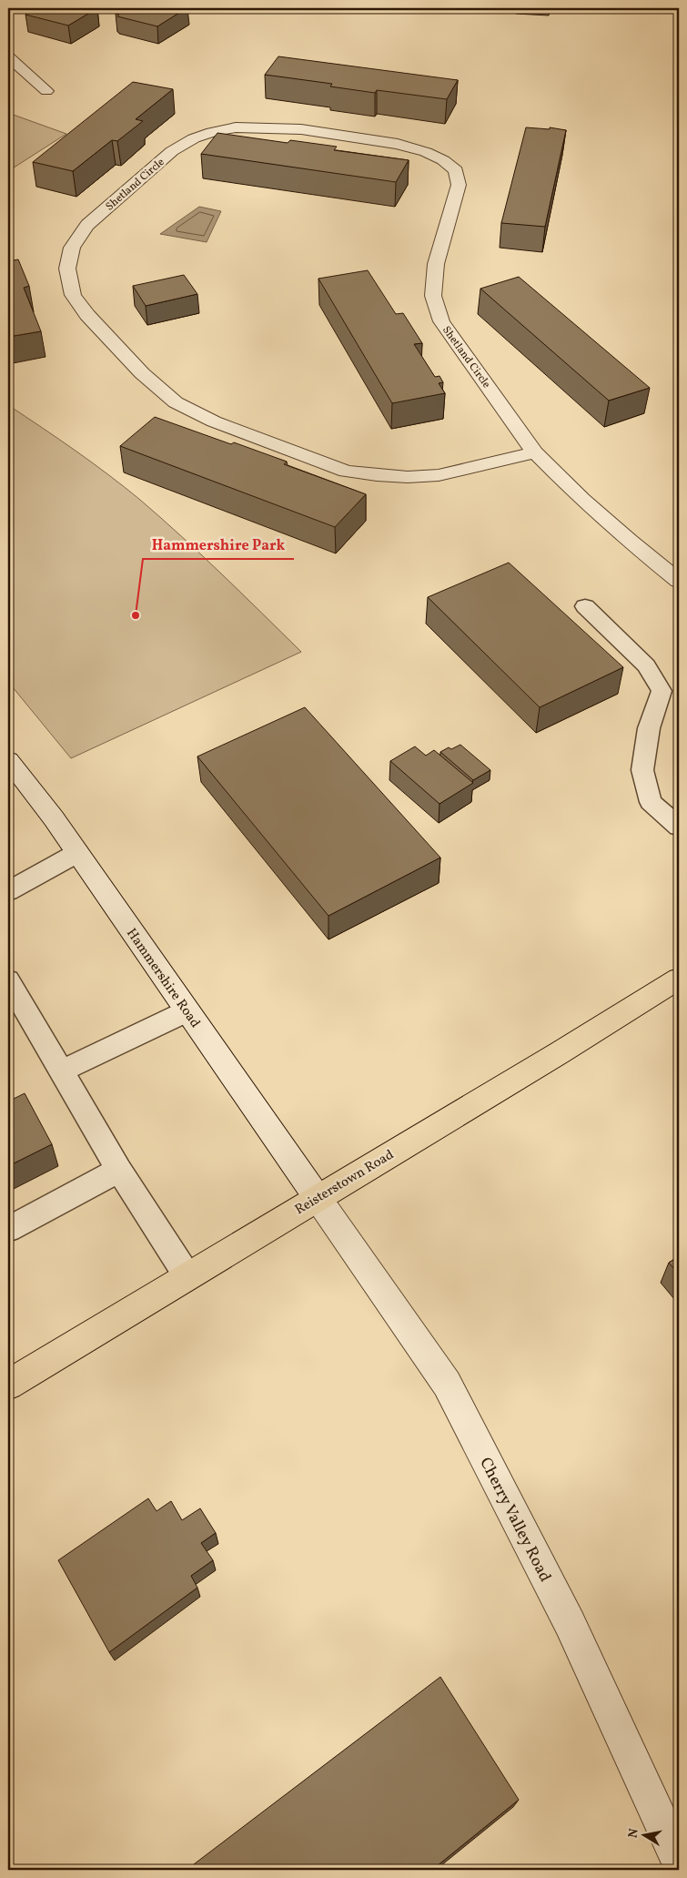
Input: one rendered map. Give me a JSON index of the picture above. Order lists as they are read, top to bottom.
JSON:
{
  "streets": {
    "main road": ["Reisterstown Road"],
    "street": ["Shetland Circle", "Hammershire Road", "Cherry Valley Road"]
  },
  "crossings": [
    ["Hammershire Road", "Reisterstown Road"],
    ["Hammershire Road", "Cherry Valley Road"],
    ["Reisterstown Road", "Cherry Valley Road"]
  ],
  "places": ["Hammershire Park"],
  "north": "left"
}
